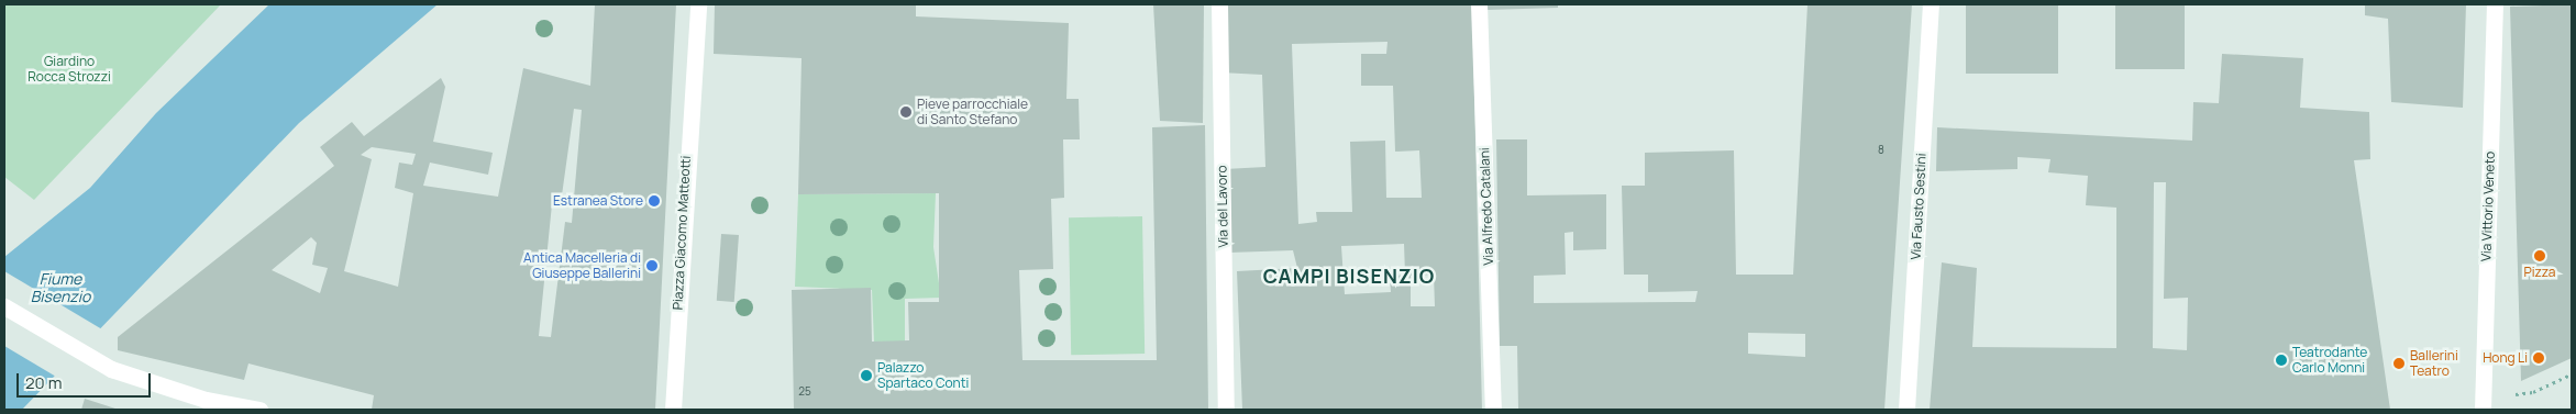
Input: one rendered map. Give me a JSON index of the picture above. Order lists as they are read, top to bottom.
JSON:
{
  "streets": {
    "street": [
      "Via del Lavoro",
      "Via Alfredo Catalani",
      "Via Fausto Sestini",
      "Via Vittorio Veneto",
      "Piazza Giacomo Matteotti"
    ]
  },
  "districts": ["CAMPI BISENZIO"],
  "water": ["Fiume Bisenzio"],
  "parks": ["Giardino Rocca Strozzi"],
  "places": [
    "Pieve parrocchiale di Santo Stefano",
    "Estranea Store",
    "Pizza",
    "Antica Macelleria di Giuseppe Ballerini",
    "Hong Li",
    "Teatrodante Carlo Monni",
    "Ballerini Teatro",
    "Palazzo Spartaco Conti"
  ],
  "house_numbers": ["8", "25"],
  "scale_bar": "20 m"
}
